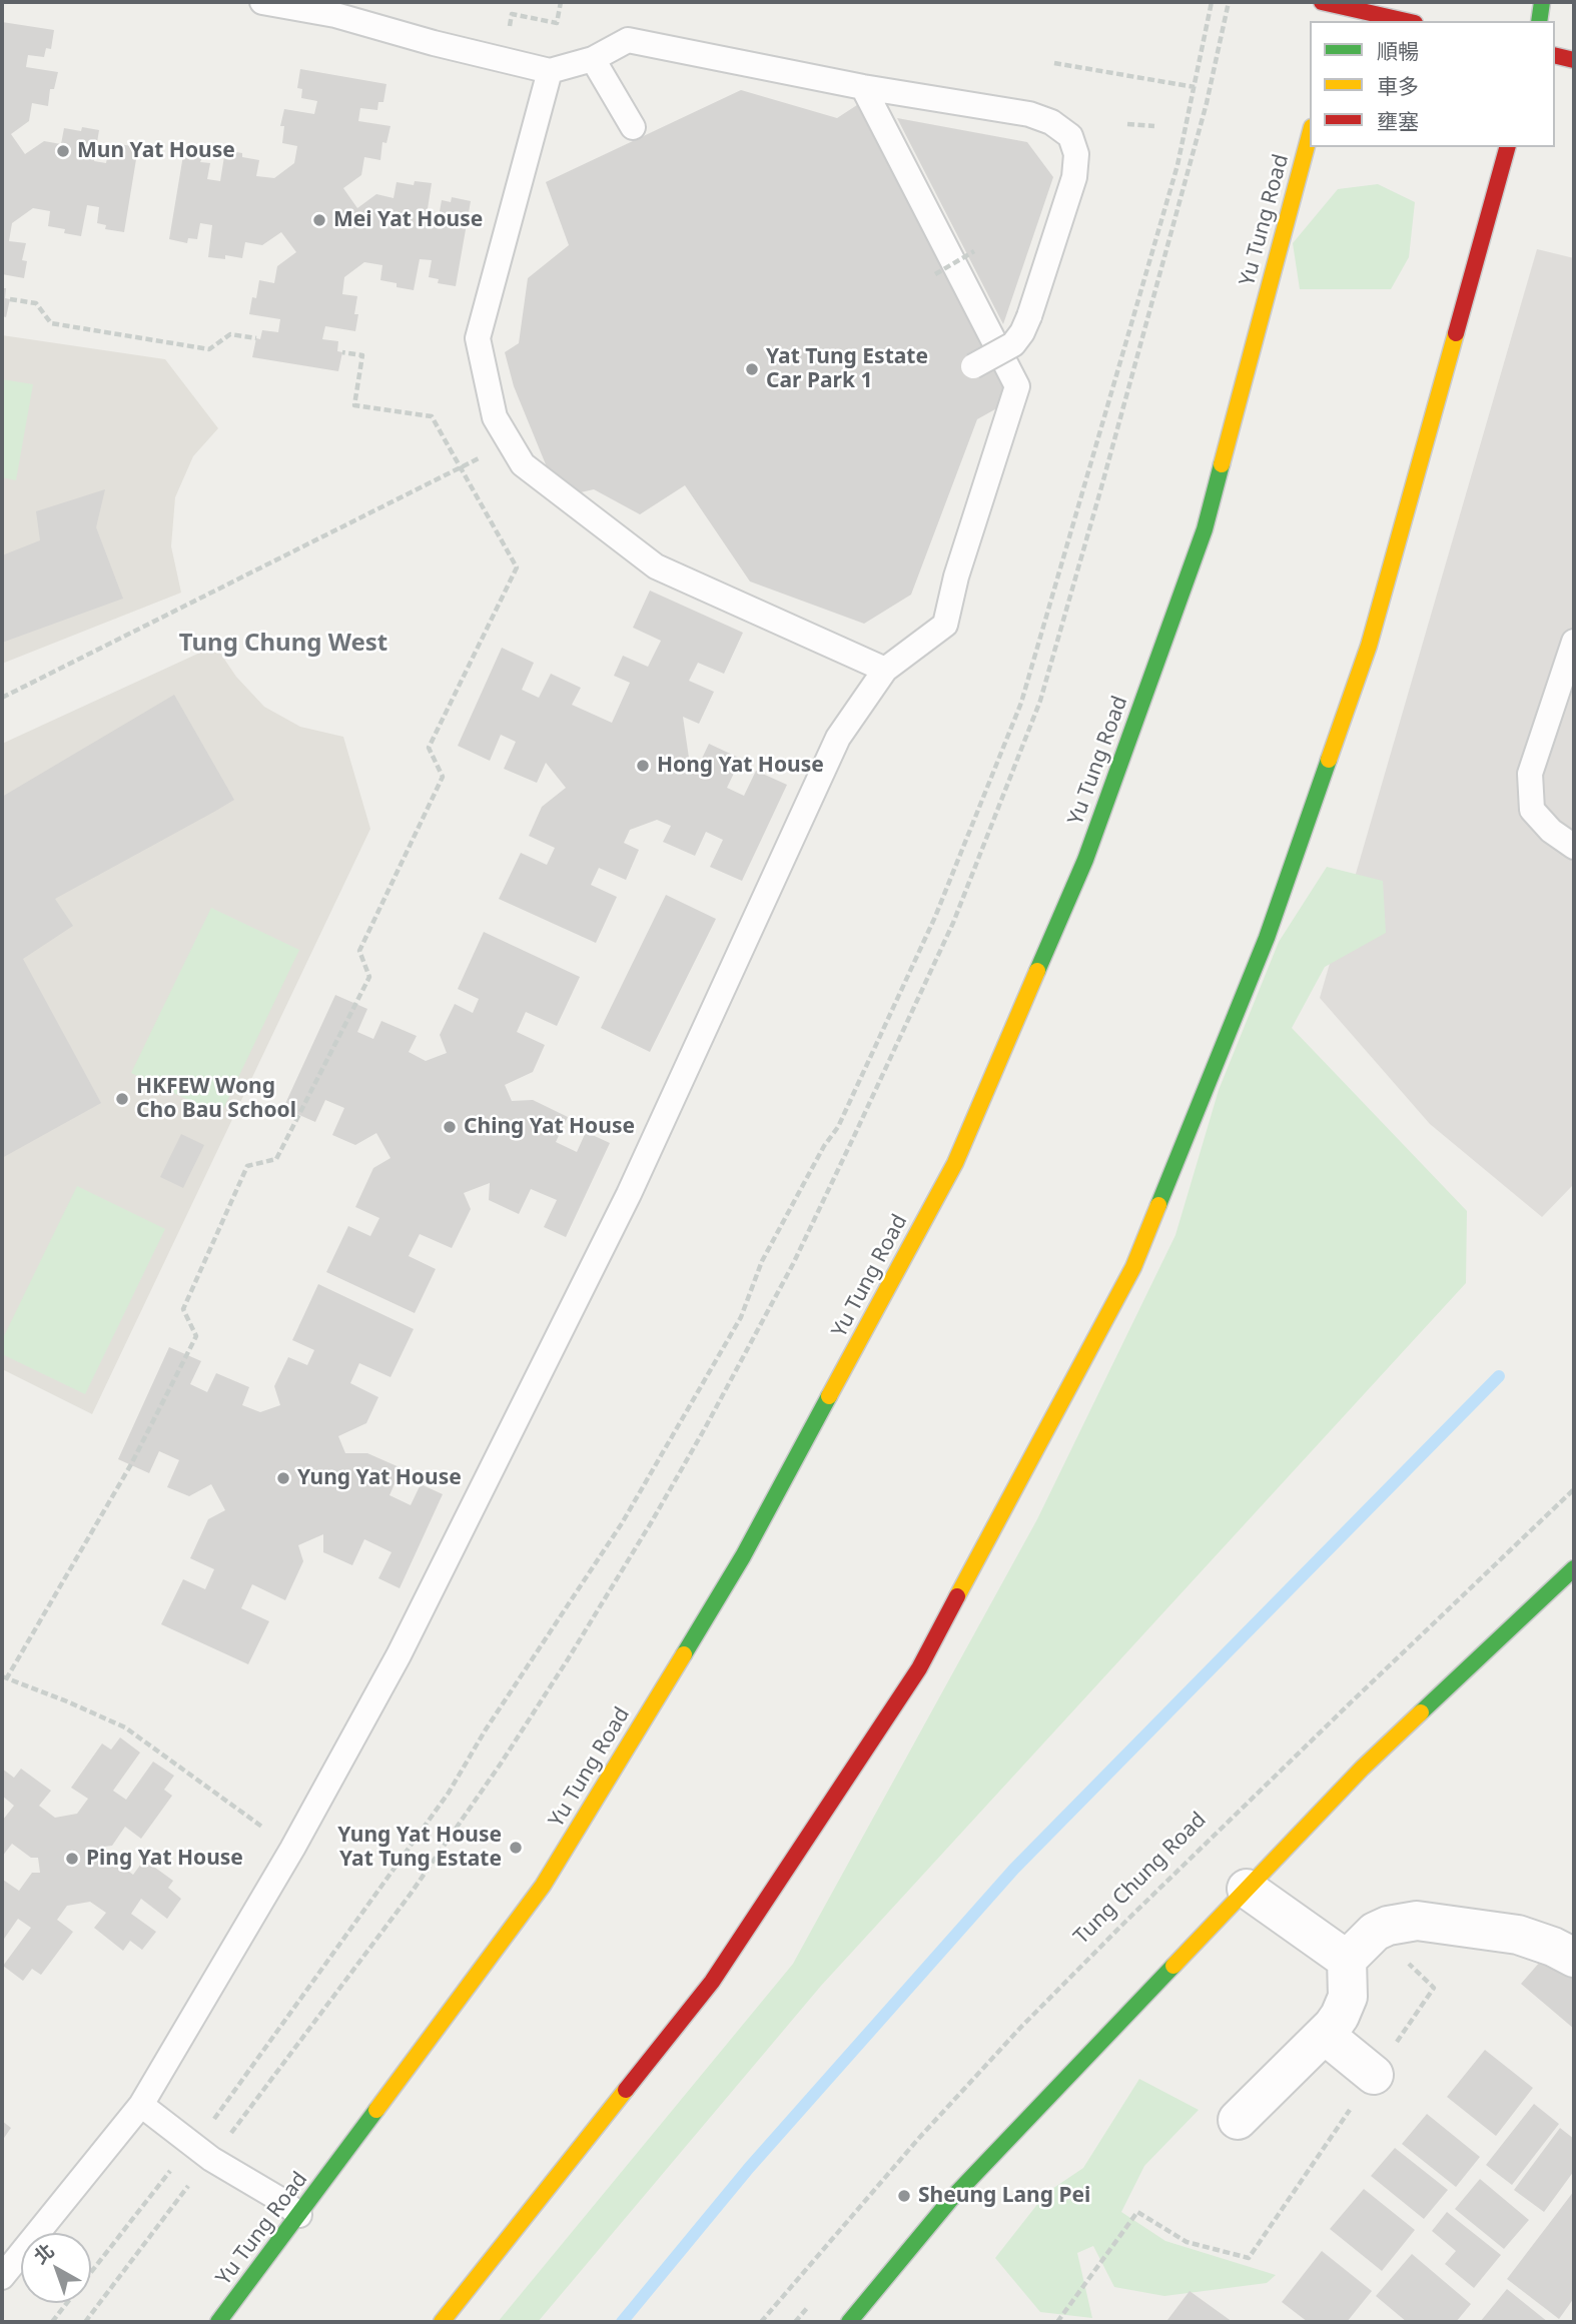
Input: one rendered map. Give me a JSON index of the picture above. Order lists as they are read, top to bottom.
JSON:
{
  "streets": {
    "main road": ["Yu Tung Road"],
    "path": ["Tung Chung Road"]
  },
  "districts": ["Tung Chung West"],
  "places": [
    "Mun Yat House",
    "Mei Yat House",
    "Yat Tung Estate Car Park 1",
    "Hong Yat House",
    "HKFEW Wong Cho Bau School",
    "Ching Yat House",
    "Yung Yat House",
    "Yung Yat House Yat Tung Estate",
    "Ping Yat House",
    "Sheung Lang Pei"
  ],
  "legend": ["順暢", "車多", "壅塞"],
  "north": "top left"
}
